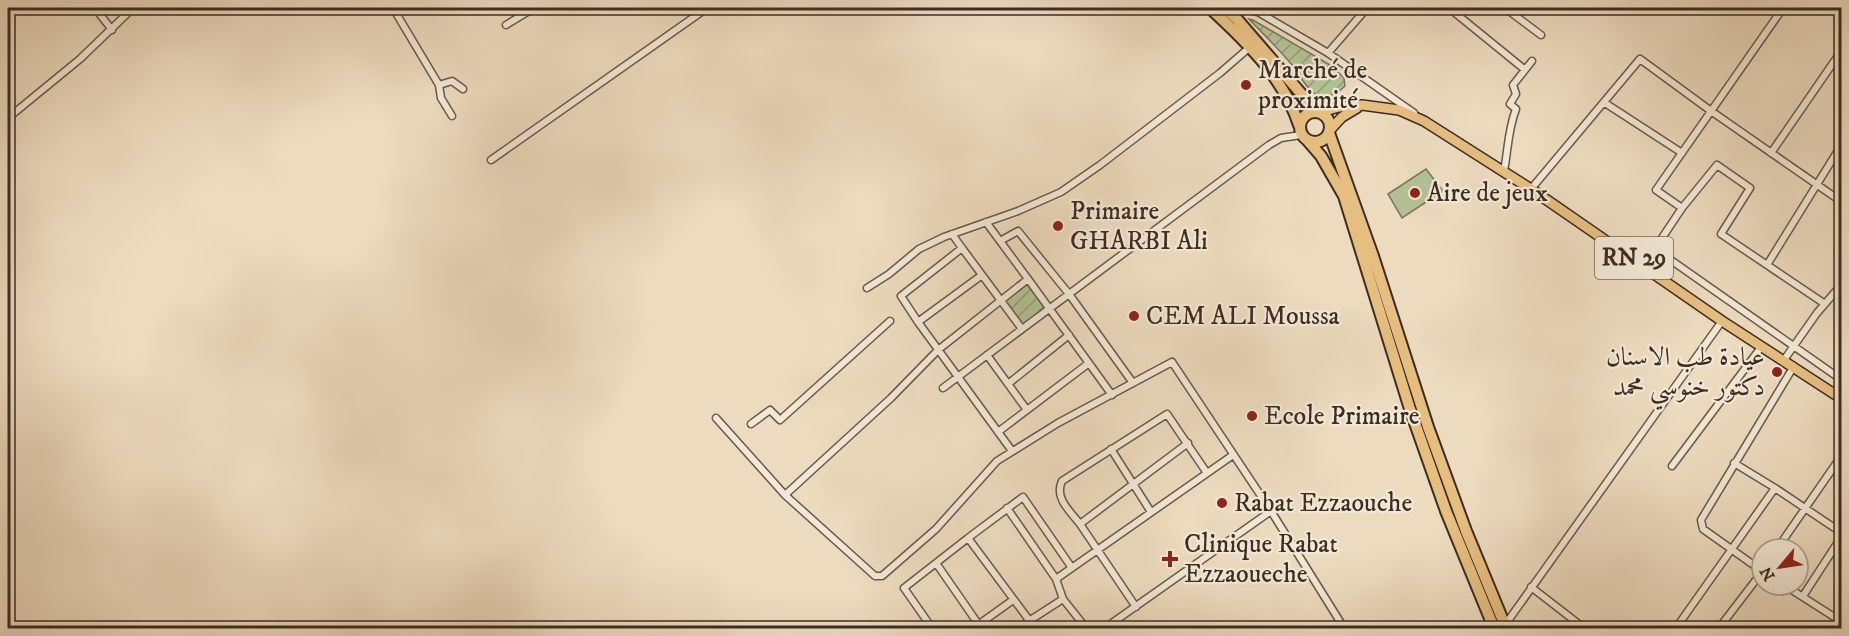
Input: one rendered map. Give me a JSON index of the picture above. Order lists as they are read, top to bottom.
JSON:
{
  "streets": {
    "main road": ["RN 29"]
  },
  "places": {
    "other": [
      "Marché de proximité",
      "Aire de jeux",
      "Primaire GHARBI Ali",
      "CEM ALI Moussa",
      "عيادة طب الاسنان دكتور خنوسي محمد",
      "Ecole Primaire",
      "Rabat Ezzaouche"
    ],
    "health": ["Clinique Rabat Ezzaoueche"]
  },
  "north": "bottom left"
}
